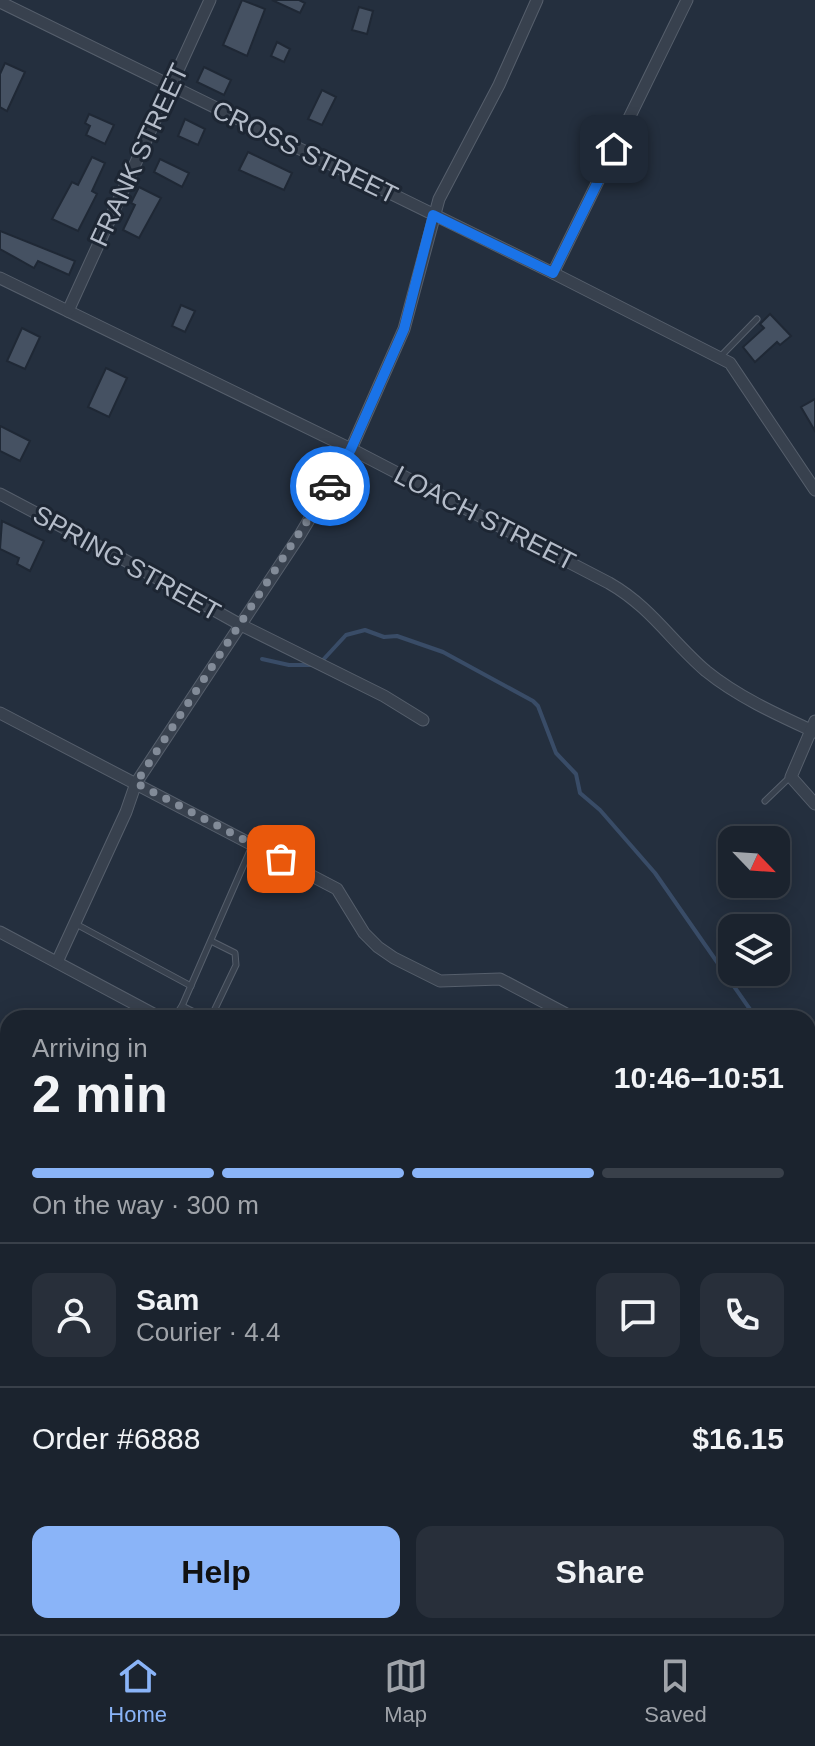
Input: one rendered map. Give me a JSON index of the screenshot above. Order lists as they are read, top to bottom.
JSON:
{
  "streets": {
    "street": [
      "CROSS STREET",
      "FRANK STREET",
      "LOACH STREET",
      "SPRING STREET"
    ]
  },
  "crossings": [
    ["CROSS STREET", "FRANK STREET"],
    ["FRANK STREET", "LOACH STREET"]
  ],
  "north": "bottom right",
  "page": {
    "heading": ["2 min", "Arriving in", "10:46–10:51"],
    "panel": [
      "Sam",
      "Courier · 4.4",
      "Order #6888",
      "$16.15"
    ],
    "bar": "On the way · 300 m",
    "buttons": ["Help", "Share"],
    "tabs": ["Home", "Map", "Saved"]
  }
}
